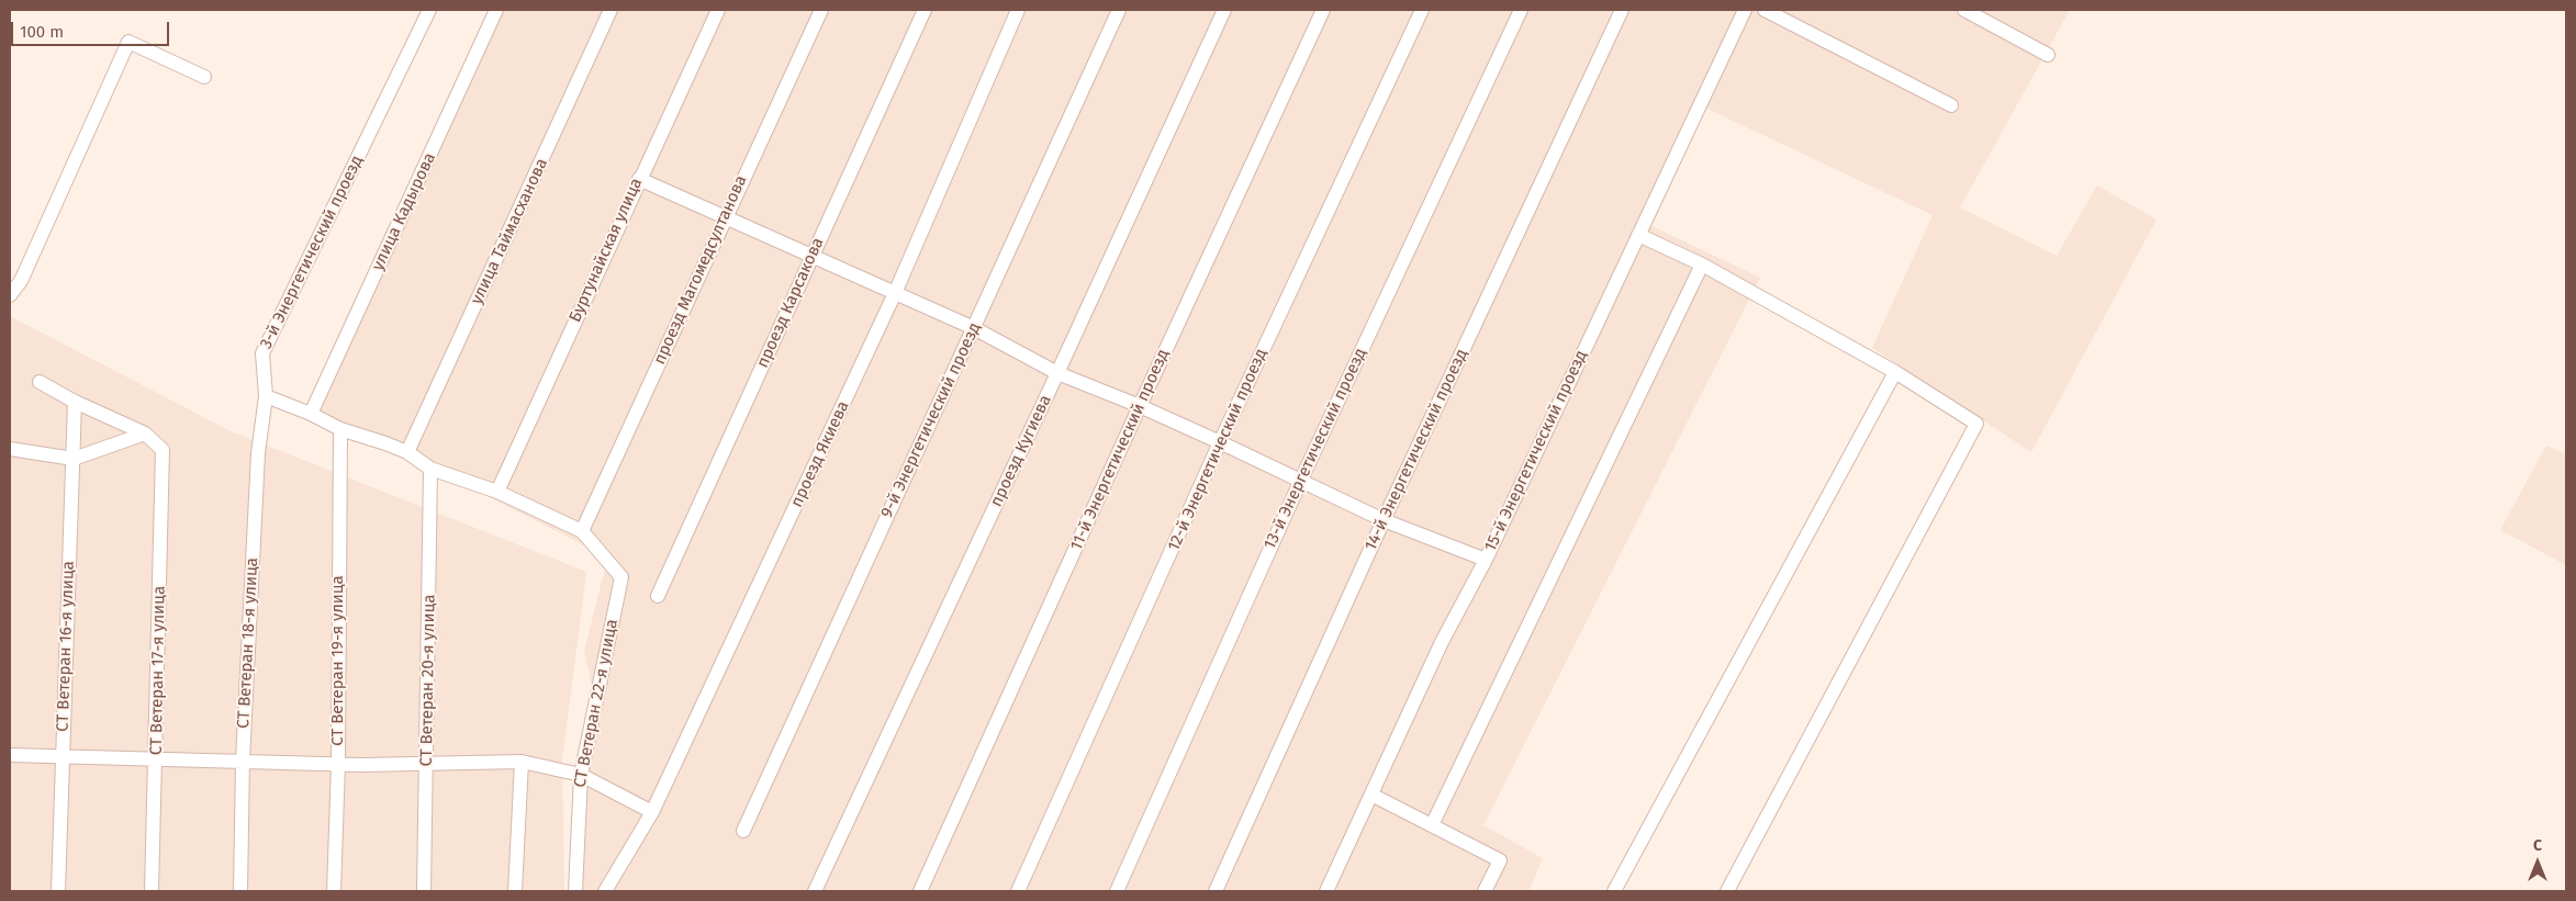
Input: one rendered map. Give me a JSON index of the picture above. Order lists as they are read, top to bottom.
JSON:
{
  "streets": {
    "street": [
      "улица Кадырова",
      "улица Таймасханова",
      "Буртунайская улица",
      "3-й Энергетический проезд",
      "проезд Магомедсултанова",
      "проезд Карсакова",
      "9-й Энергетический проезд",
      "13-й Энергетический проезд",
      "11-й Энергетический проезд",
      "12-й Энергетический проезд",
      "14-й Энергетический проезд",
      "проезд Кугиева",
      "15-й Энергетический проезд",
      "проезд Якиева",
      "СТ Ветеран 18-я улица",
      "СТ Ветеран 16-я улица",
      "СТ Ветеран 19-я улица",
      "СТ Ветеран 17-я улица",
      "СТ Ветеран 20-я улица",
      "СТ Ветеран 22-я улица"
    ]
  },
  "crossings": [
    ["3-й Энергетический проезд", "СТ Ветеран 18-я улица"],
    ["проезд Магомедсултанова", "СТ Ветеран 22-я улица"]
  ],
  "scale_bar": "100 m",
  "north": "top"
}
